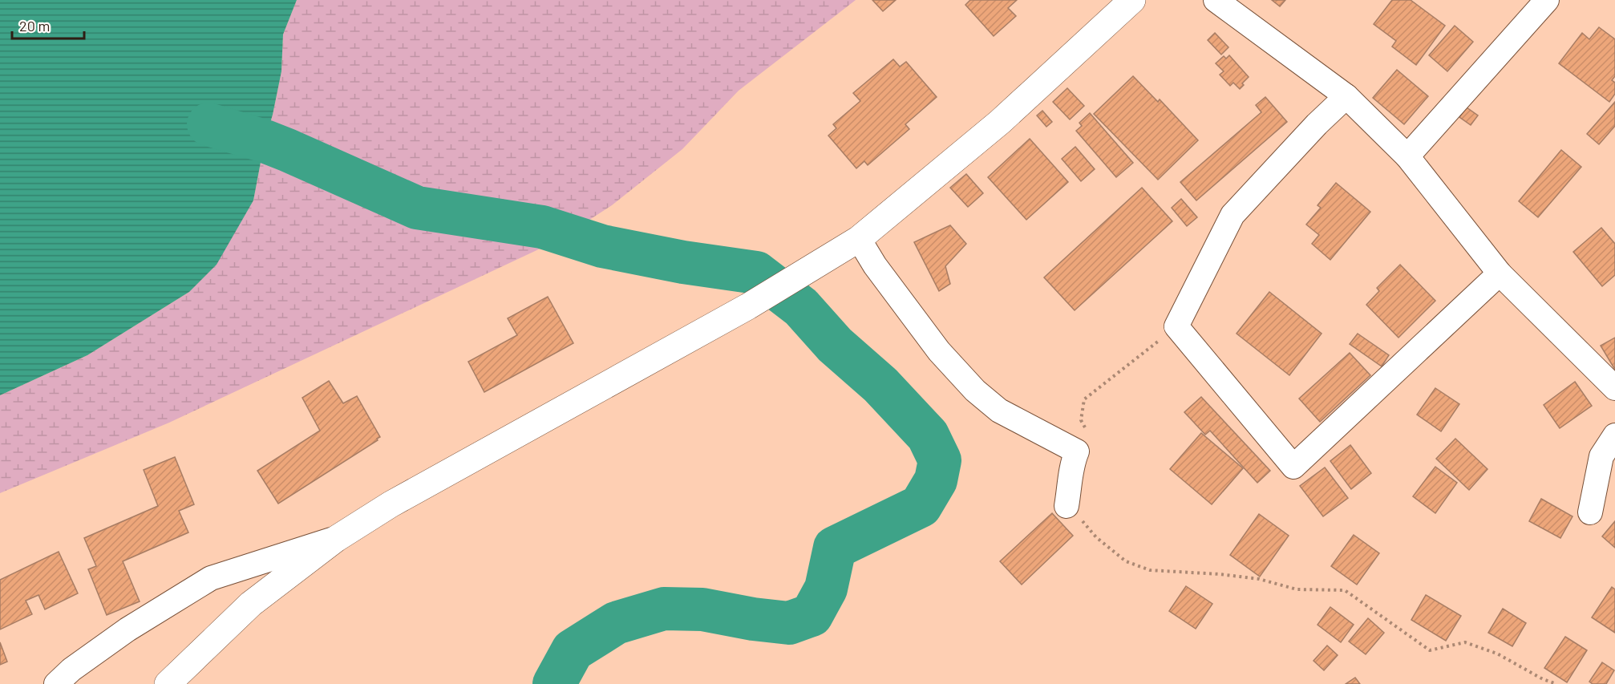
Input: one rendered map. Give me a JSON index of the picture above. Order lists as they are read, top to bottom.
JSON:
{
  "scale_bar": "20 m"
}
